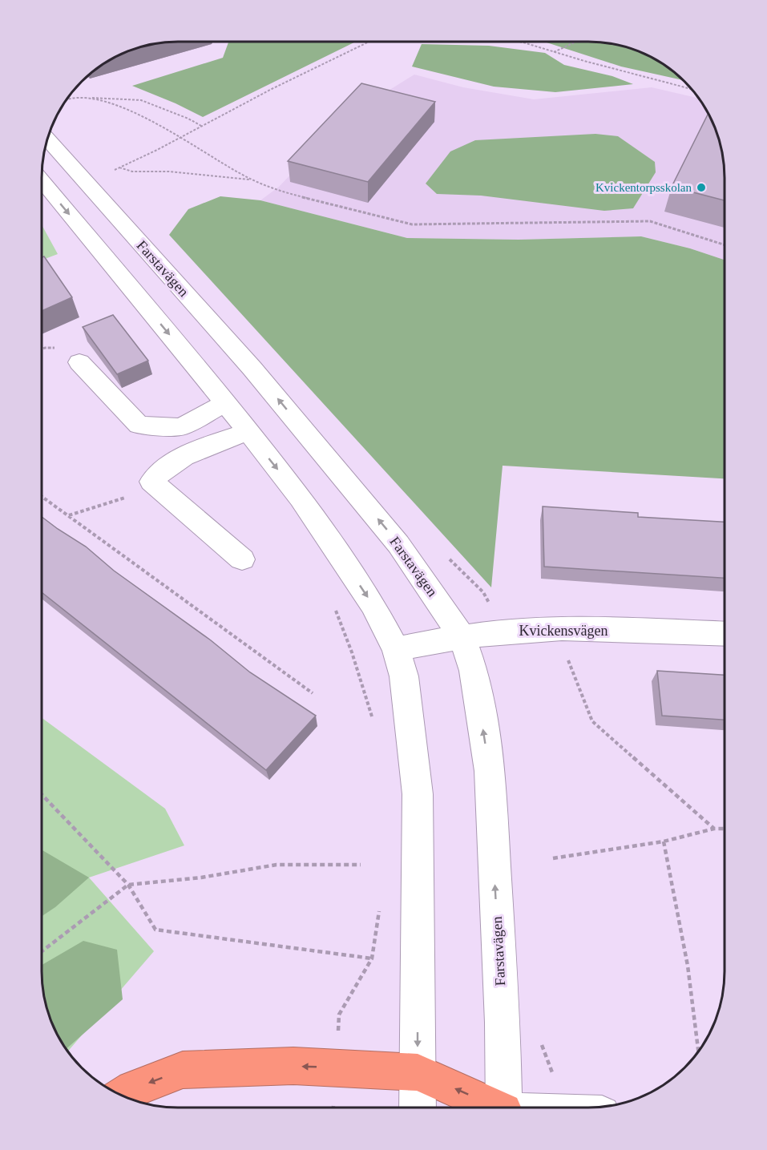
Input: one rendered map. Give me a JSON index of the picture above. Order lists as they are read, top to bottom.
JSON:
{
  "streets": {
    "street": ["Farstavägen", "Kvickensvägen"]
  },
  "crossings": [
    ["Farstavägen", "Kvickensvägen"]
  ],
  "places": ["Kvickentorpsskolan"]
}
